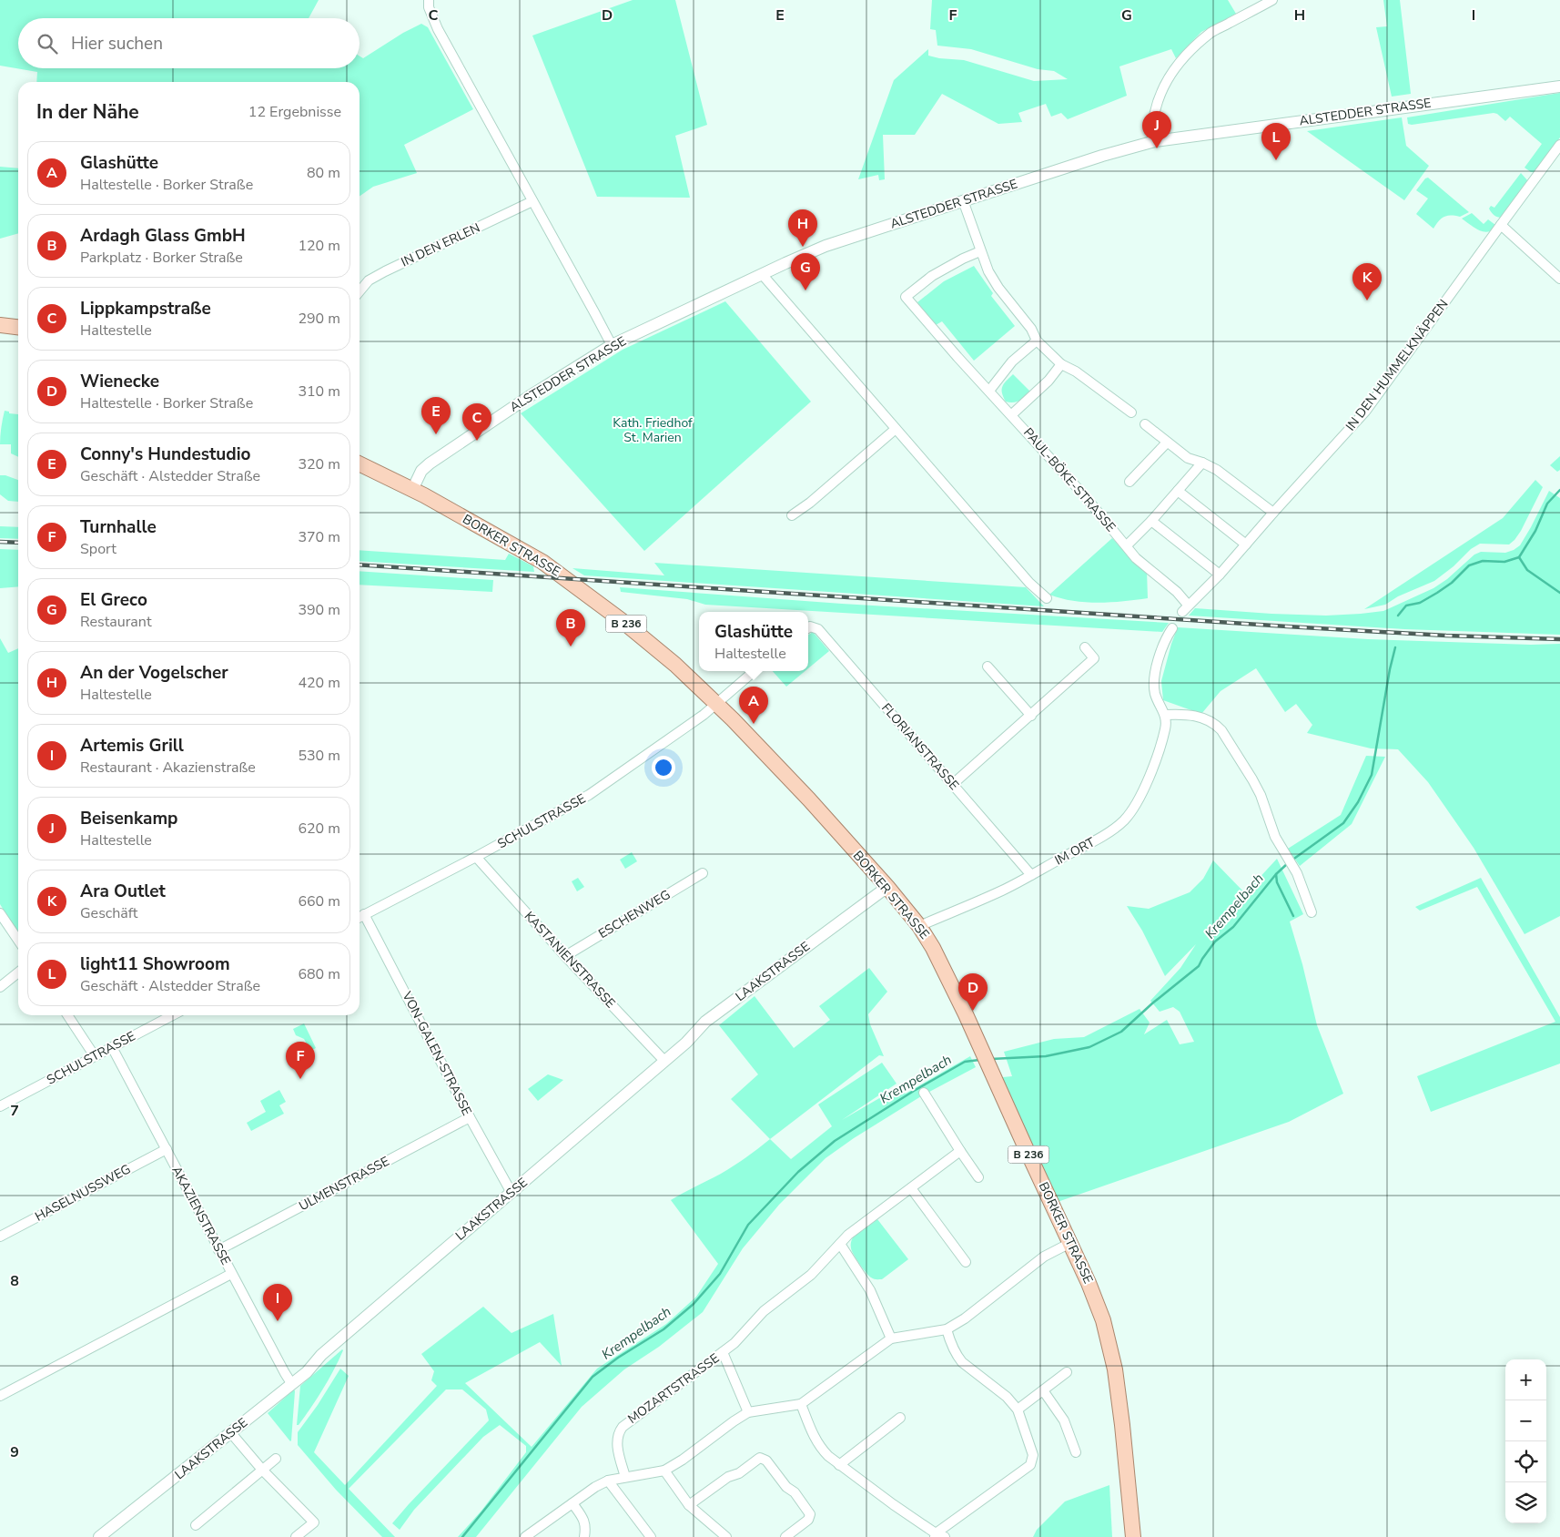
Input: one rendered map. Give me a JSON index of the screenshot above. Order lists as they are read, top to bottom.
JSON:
{
  "streets": {
    "main road": ["BORKER STRASSE", "B 236"],
    "street": [
      "ALSTEDDER STRASSE",
      "IN DEN ERLEN",
      "IN DEN HUMMELKNÄPPEN",
      "PAUL-BÖKE-STRASSE",
      "FLORIANSTRASSE",
      "SCHULSTRASSE",
      "IM ORT",
      "ESCHENWEG",
      "KASTANIENSTRASSE",
      "LAAKSTRASSE",
      "VON-GALEN-STRASSE",
      "ULMENSTRASSE",
      "HASELNUSSWEG",
      "AKAZIENSTRASSE",
      "MOZARTSTRASSE"
    ]
  },
  "crossings": [
    ["ALSTEDDER STRASSE", "BORKER STRASSE"],
    ["IN DEN HUMMELKNÄPPEN", "PAUL-BÖKE-STRASSE"],
    ["BORKER STRASSE", "SCHULSTRASSE"],
    ["BORKER STRASSE", "IM ORT"],
    ["BORKER STRASSE", "LAAKSTRASSE"],
    ["FLORIANSTRASSE", "IM ORT"],
    ["SCHULSTRASSE", "KASTANIENSTRASSE"],
    ["SCHULSTRASSE", "VON-GALEN-STRASSE"],
    ["SCHULSTRASSE", "AKAZIENSTRASSE"],
    ["ESCHENWEG", "KASTANIENSTRASSE"],
    ["KASTANIENSTRASSE", "LAAKSTRASSE"],
    ["LAAKSTRASSE", "VON-GALEN-STRASSE"],
    ["LAAKSTRASSE", "AKAZIENSTRASSE"],
    ["VON-GALEN-STRASSE", "ULMENSTRASSE"],
    ["ULMENSTRASSE", "AKAZIENSTRASSE"],
    ["HASELNUSSWEG", "AKAZIENSTRASSE"]
  ],
  "water": ["Krempelbach"],
  "parks": ["Kath. Friedhof St. Marien"],
  "page": {
    "search": "Hier suchen",
    "heading": ["In der Nähe", "12 Ergebnisse"],
    "pins": [
      "J",
      "L",
      "H",
      "G",
      "K",
      "E",
      "C",
      "B",
      "A",
      "D",
      "F",
      "I"
    ],
    "list": [
      {
        "mark": "A",
        "name": "Glashütte",
        "note": "Haltestelle · Borker Straße",
        "value": "80 m"
      },
      {
        "mark": "B",
        "name": "Ardagh Glass GmbH",
        "note": "Parkplatz · Borker Straße",
        "value": "120 m"
      },
      {
        "mark": "C",
        "name": "Lippkampstraße",
        "note": "Haltestelle",
        "value": "290 m"
      },
      {
        "mark": "D",
        "name": "Wienecke",
        "note": "Haltestelle · Borker Straße",
        "value": "310 m"
      },
      {
        "mark": "E",
        "name": "Conny's Hundestudio",
        "note": "Geschäft · Alstedder Straße",
        "value": "320 m"
      },
      {
        "mark": "F",
        "name": "Turnhalle",
        "note": "Sport",
        "value": "370 m"
      },
      {
        "mark": "G",
        "name": "El Greco",
        "note": "Restaurant",
        "value": "390 m"
      },
      {
        "mark": "H",
        "name": "An der Vogelscher",
        "note": "Haltestelle",
        "value": "420 m"
      },
      {
        "mark": "I",
        "name": "Artemis Grill",
        "note": "Restaurant · Akazienstraße",
        "value": "530 m"
      },
      {
        "mark": "J",
        "name": "Beisenkamp",
        "note": "Haltestelle",
        "value": "620 m"
      },
      {
        "mark": "K",
        "name": "Ara Outlet",
        "note": "Geschäft",
        "value": "660 m"
      },
      {
        "mark": "L",
        "name": "light11 Showroom",
        "note": "Geschäft · Alstedder Straße",
        "value": "680 m"
      }
    ],
    "popup": ["Glashütte", "Haltestelle"],
    "map_buttons": ["+", "−"]
  },
  "grid": {
    "columns": [
      "C",
      "D",
      "E",
      "F",
      "G",
      "H",
      "I"
    ],
    "rows": ["7", "8", "9"]
  }
}
